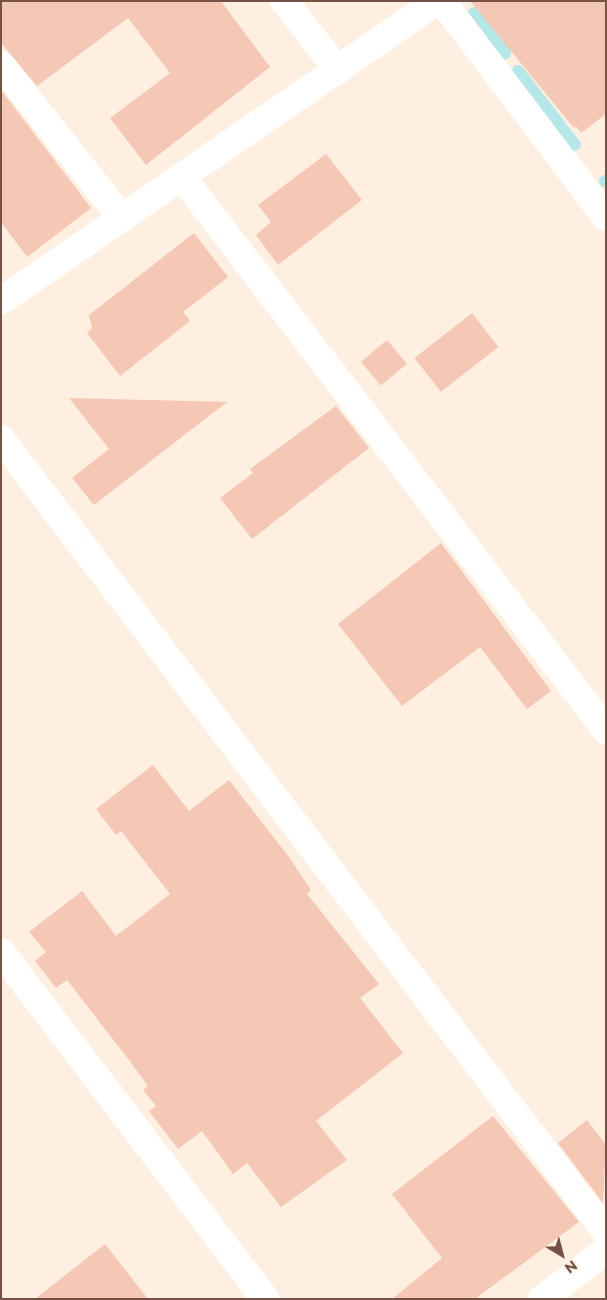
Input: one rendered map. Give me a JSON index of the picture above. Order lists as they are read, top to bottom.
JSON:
{
  "north": "bottom right"
}
